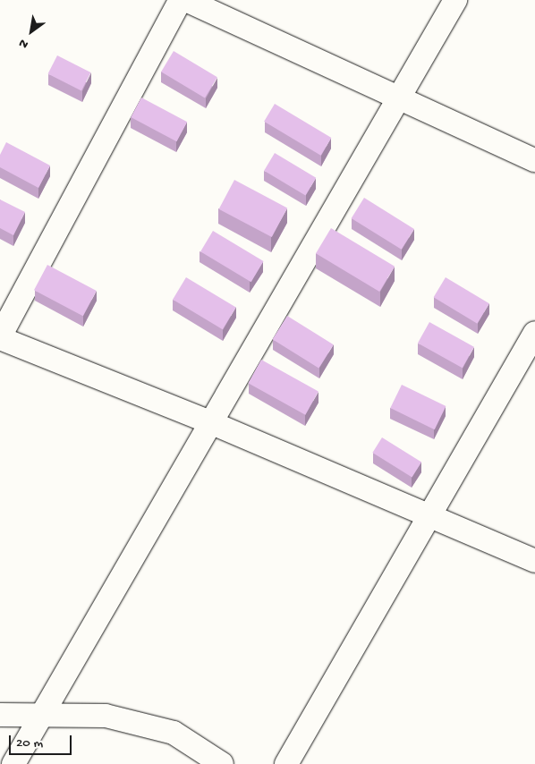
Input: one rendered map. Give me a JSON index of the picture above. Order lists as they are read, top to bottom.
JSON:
{
  "scale_bar": "20 m",
  "north": "bottom left"
}
